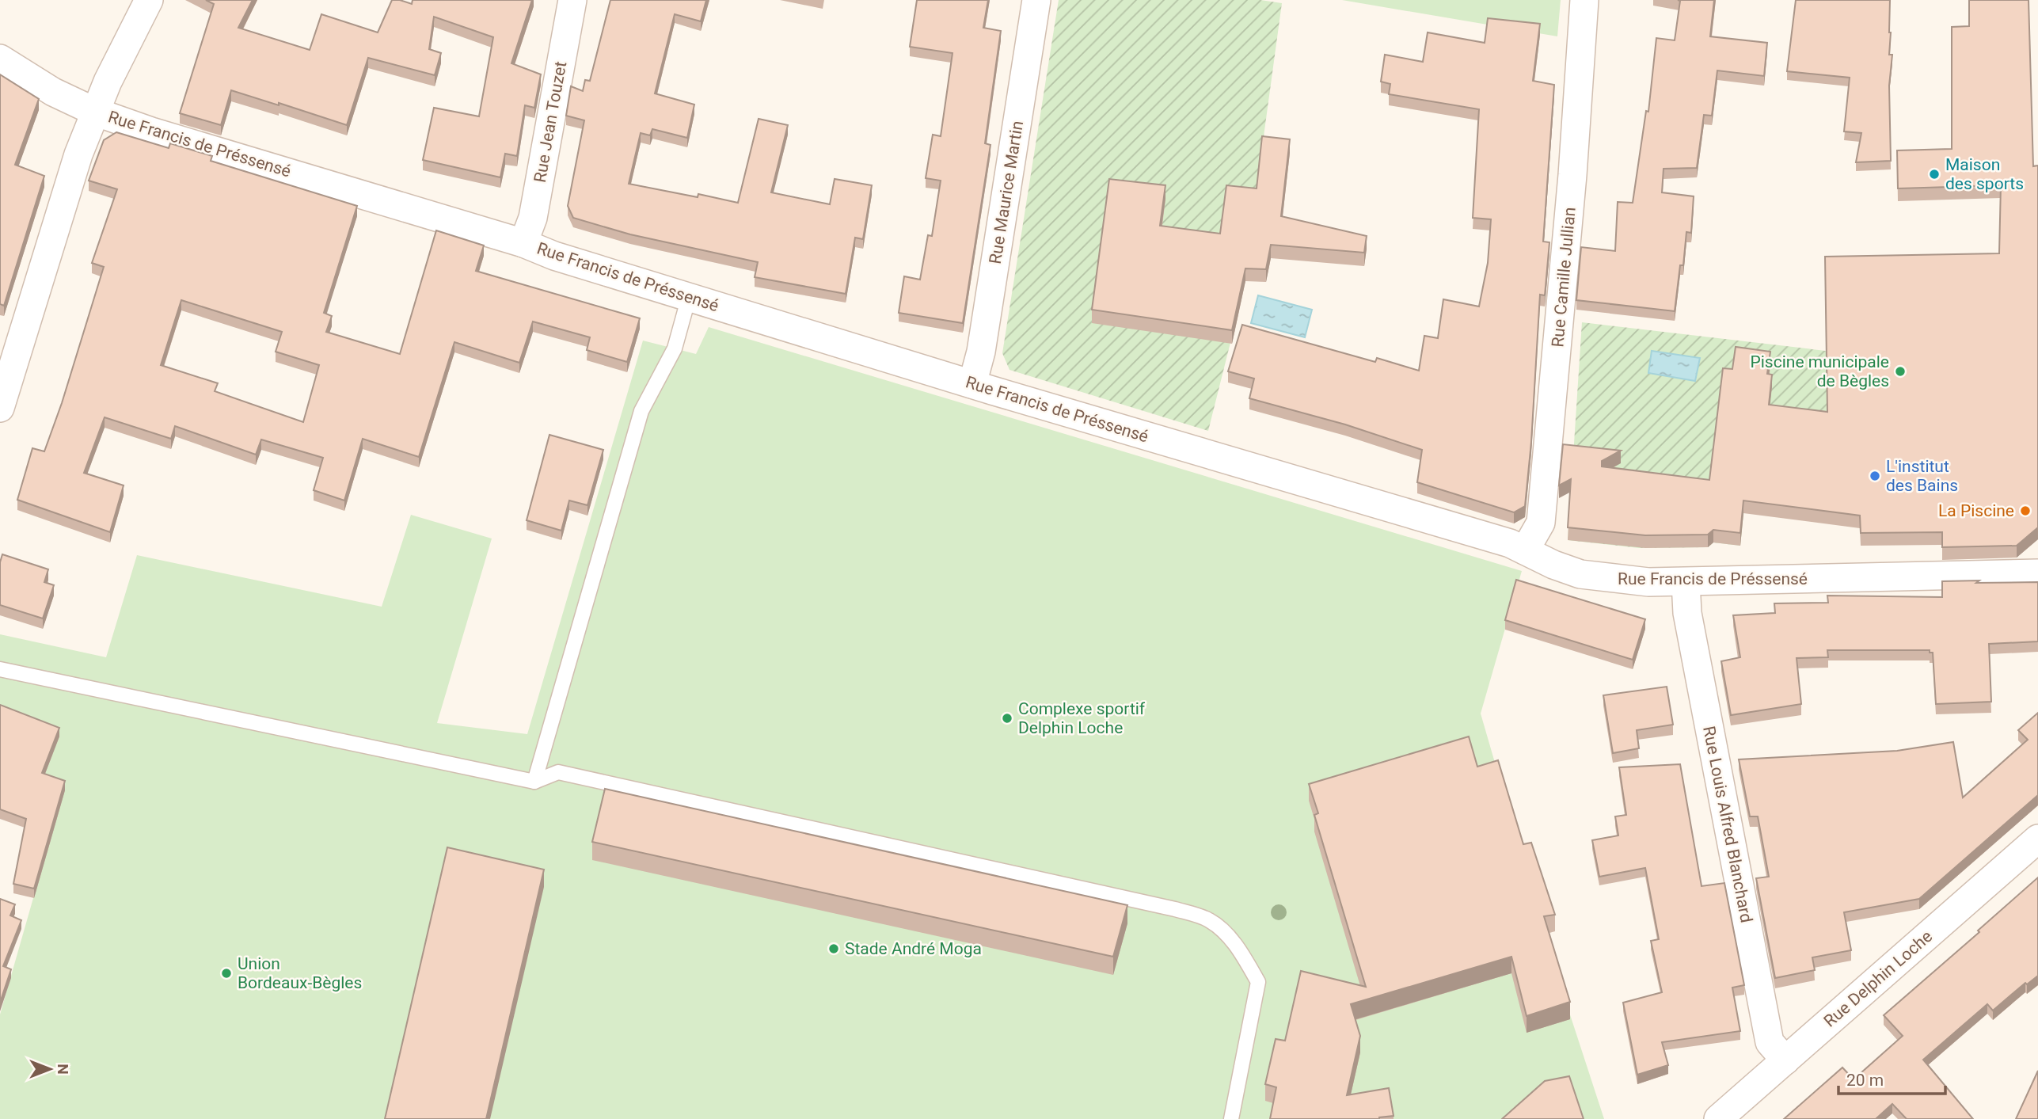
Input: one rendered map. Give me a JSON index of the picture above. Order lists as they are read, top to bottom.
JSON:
{
  "streets": {
    "street": [
      "Rue Jean Touzet",
      "Rue Francis de Préssensé",
      "Rue Maurice Martin",
      "Rue Camille Jullian",
      "Rue Louis Alfred Blanchard",
      "Rue Delphin Loche"
    ]
  },
  "crossings": [
    ["Rue Jean Touzet", "Rue Francis de Préssensé"],
    ["Rue Francis de Préssensé", "Rue Maurice Martin"],
    ["Rue Francis de Préssensé", "Rue Camille Jullian"],
    ["Rue Francis de Préssensé", "Rue Louis Alfred Blanchard"],
    ["Rue Louis Alfred Blanchard", "Rue Delphin Loche"]
  ],
  "places": [
    "Maison des sports",
    "Piscine municipale de Bègles",
    "L'institut des Bains",
    "La Piscine",
    "Complexe sportif Delphin Loche",
    "Stade André Moga",
    "Union Bordeaux-Bègles"
  ],
  "scale_bar": "20 m",
  "north": "right"
}
